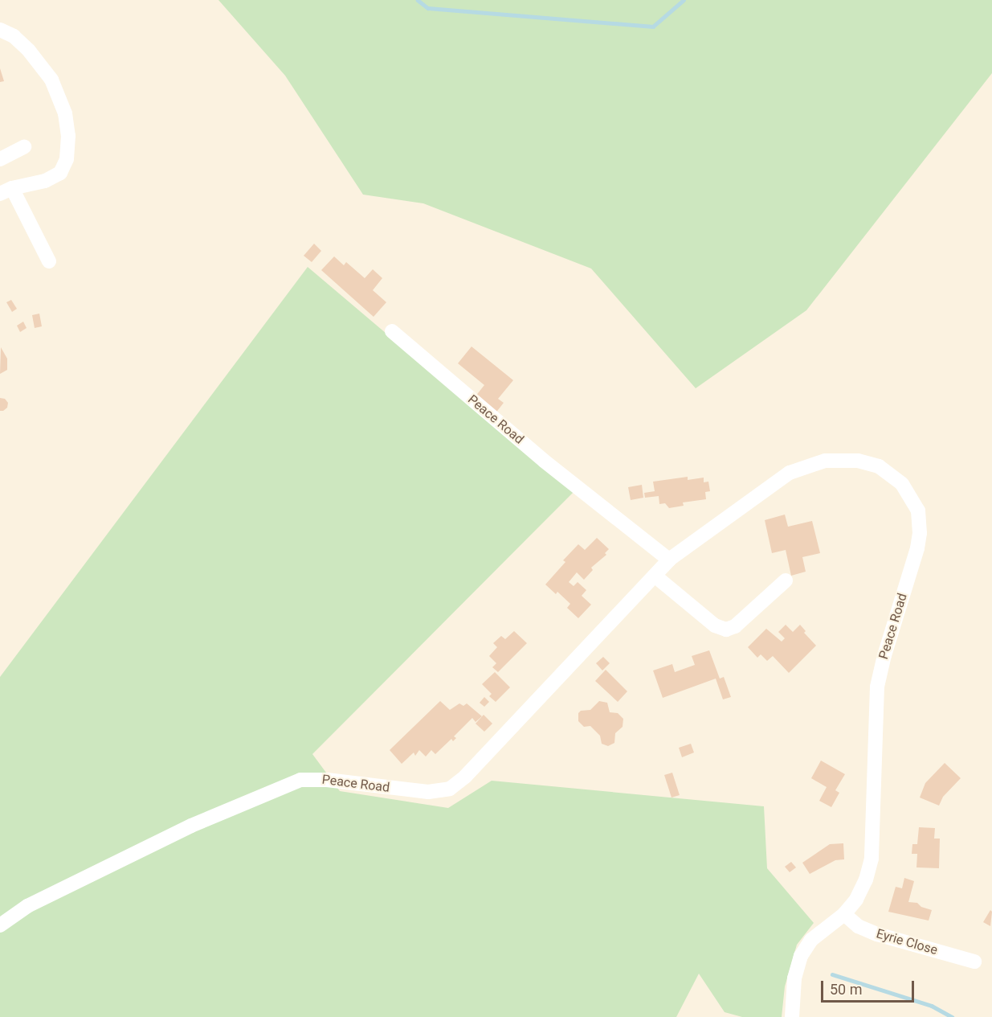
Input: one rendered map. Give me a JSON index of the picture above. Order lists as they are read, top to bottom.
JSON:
{
  "streets": {
    "street": ["Peace Road", "Eyrie Close"]
  },
  "crossings": [
    ["Peace Road", "Eyrie Close"]
  ],
  "scale_bar": "50 m"
}
